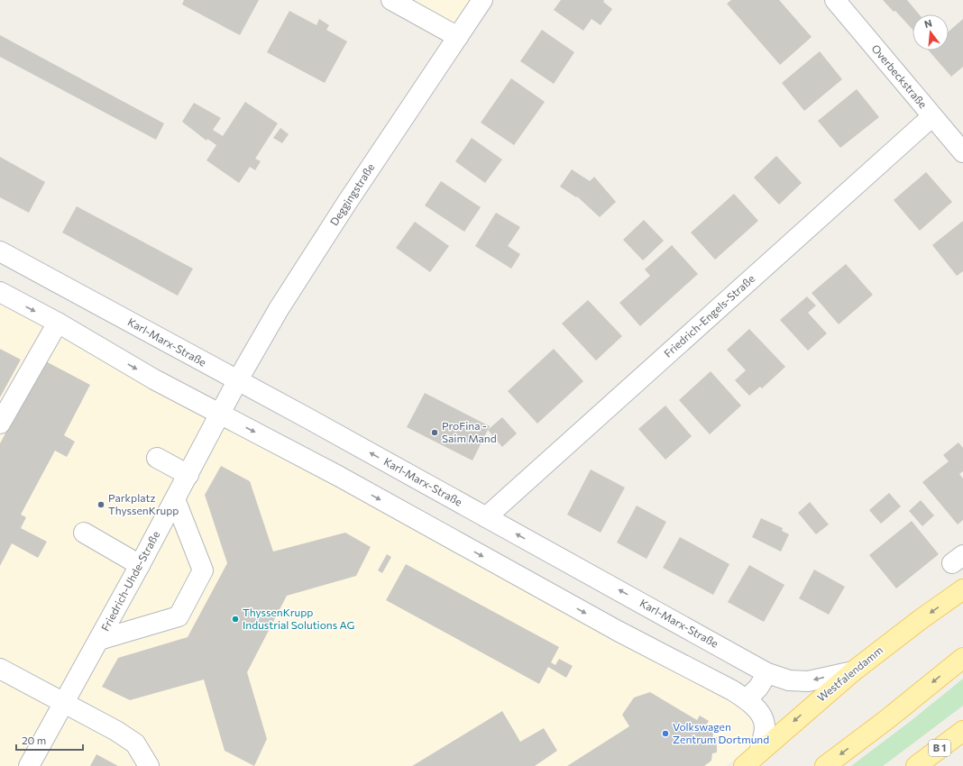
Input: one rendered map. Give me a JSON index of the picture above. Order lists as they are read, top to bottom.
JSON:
{
  "streets": {
    "main road": ["Westfalendamm", "B 1"],
    "street": [
      "Overbeckstraße",
      "Deggingstraße",
      "Friedrich-Engels-Straße",
      "Karl-Marx-Straße",
      "Friedrich-Uhde-Straße"
    ]
  },
  "crossings": [
    ["Overbeckstraße", "Friedrich-Engels-Straße"],
    ["Deggingstraße", "Karl-Marx-Straße"],
    ["Deggingstraße", "Friedrich-Uhde-Straße"],
    ["Friedrich-Engels-Straße", "Karl-Marx-Straße"],
    ["Karl-Marx-Straße", "Friedrich-Uhde-Straße"],
    ["Karl-Marx-Straße", "Westfalendamm"]
  ],
  "places": [
    "ProFina - Saim Mand",
    "Parkplatz ThyssenKrupp",
    "ThyssenKrupp Industrial Solutions AG",
    "Volkswagen Zentrum Dortmund"
  ],
  "scale_bar": "20 m",
  "north": "top"
}
